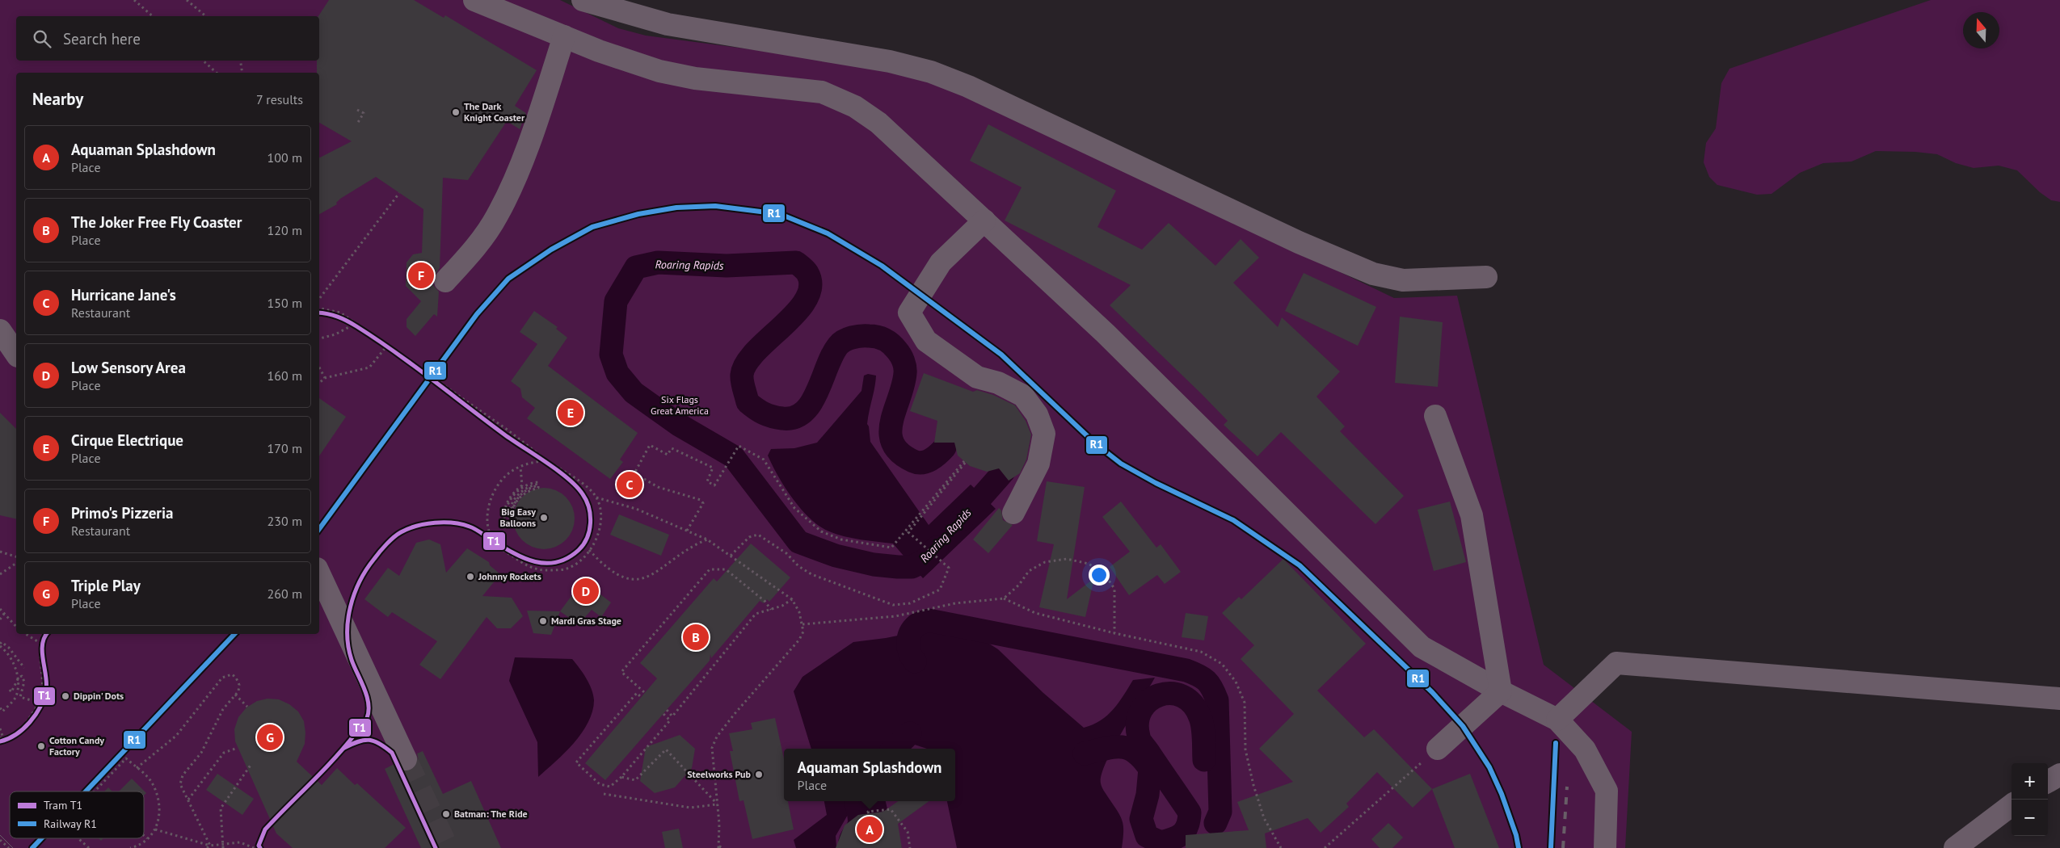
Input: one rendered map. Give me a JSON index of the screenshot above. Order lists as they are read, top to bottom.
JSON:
{
  "water": ["Roaring Rapids"],
  "parks": ["Six Flags Great America"],
  "places": [
    "The Dark Knight Coaster",
    "Big Easy Balloons",
    "Johnny Rockets",
    "Mardi Gras Stage",
    "Dippin' Dots",
    "Cotton Candy Factory",
    "Steelworks Pub",
    "Batman: The Ride"
  ],
  "lines": ["rail line R1", "tram line T1"],
  "legend": ["Tram T1", "Railway R1"],
  "north": "top",
  "page": {
    "search": "Search here",
    "heading": ["Nearby", "7 results"],
    "list": [
      {
        "mark": "A",
        "name": "Aquaman Splashdown",
        "note": "Place",
        "value": "100 m"
      },
      {
        "mark": "B",
        "name": "The Joker Free Fly Coaster",
        "note": "Place",
        "value": "120 m"
      },
      {
        "mark": "C",
        "name": "Hurricane Jane's",
        "note": "Restaurant",
        "value": "150 m"
      },
      {
        "mark": "D",
        "name": "Low Sensory Area",
        "note": "Place",
        "value": "160 m"
      },
      {
        "mark": "E",
        "name": "Cirque Electrique",
        "note": "Place",
        "value": "170 m"
      },
      {
        "mark": "F",
        "name": "Primo's Pizzeria",
        "note": "Restaurant",
        "value": "230 m"
      },
      {
        "mark": "G",
        "name": "Triple Play",
        "note": "Place",
        "value": "260 m"
      }
    ],
    "pins": [
      "F",
      "E",
      "C",
      "D",
      "B",
      "G",
      "A"
    ],
    "popup": ["Aquaman Splashdown", "Place"],
    "map_buttons": ["+", "−"]
  }
}
